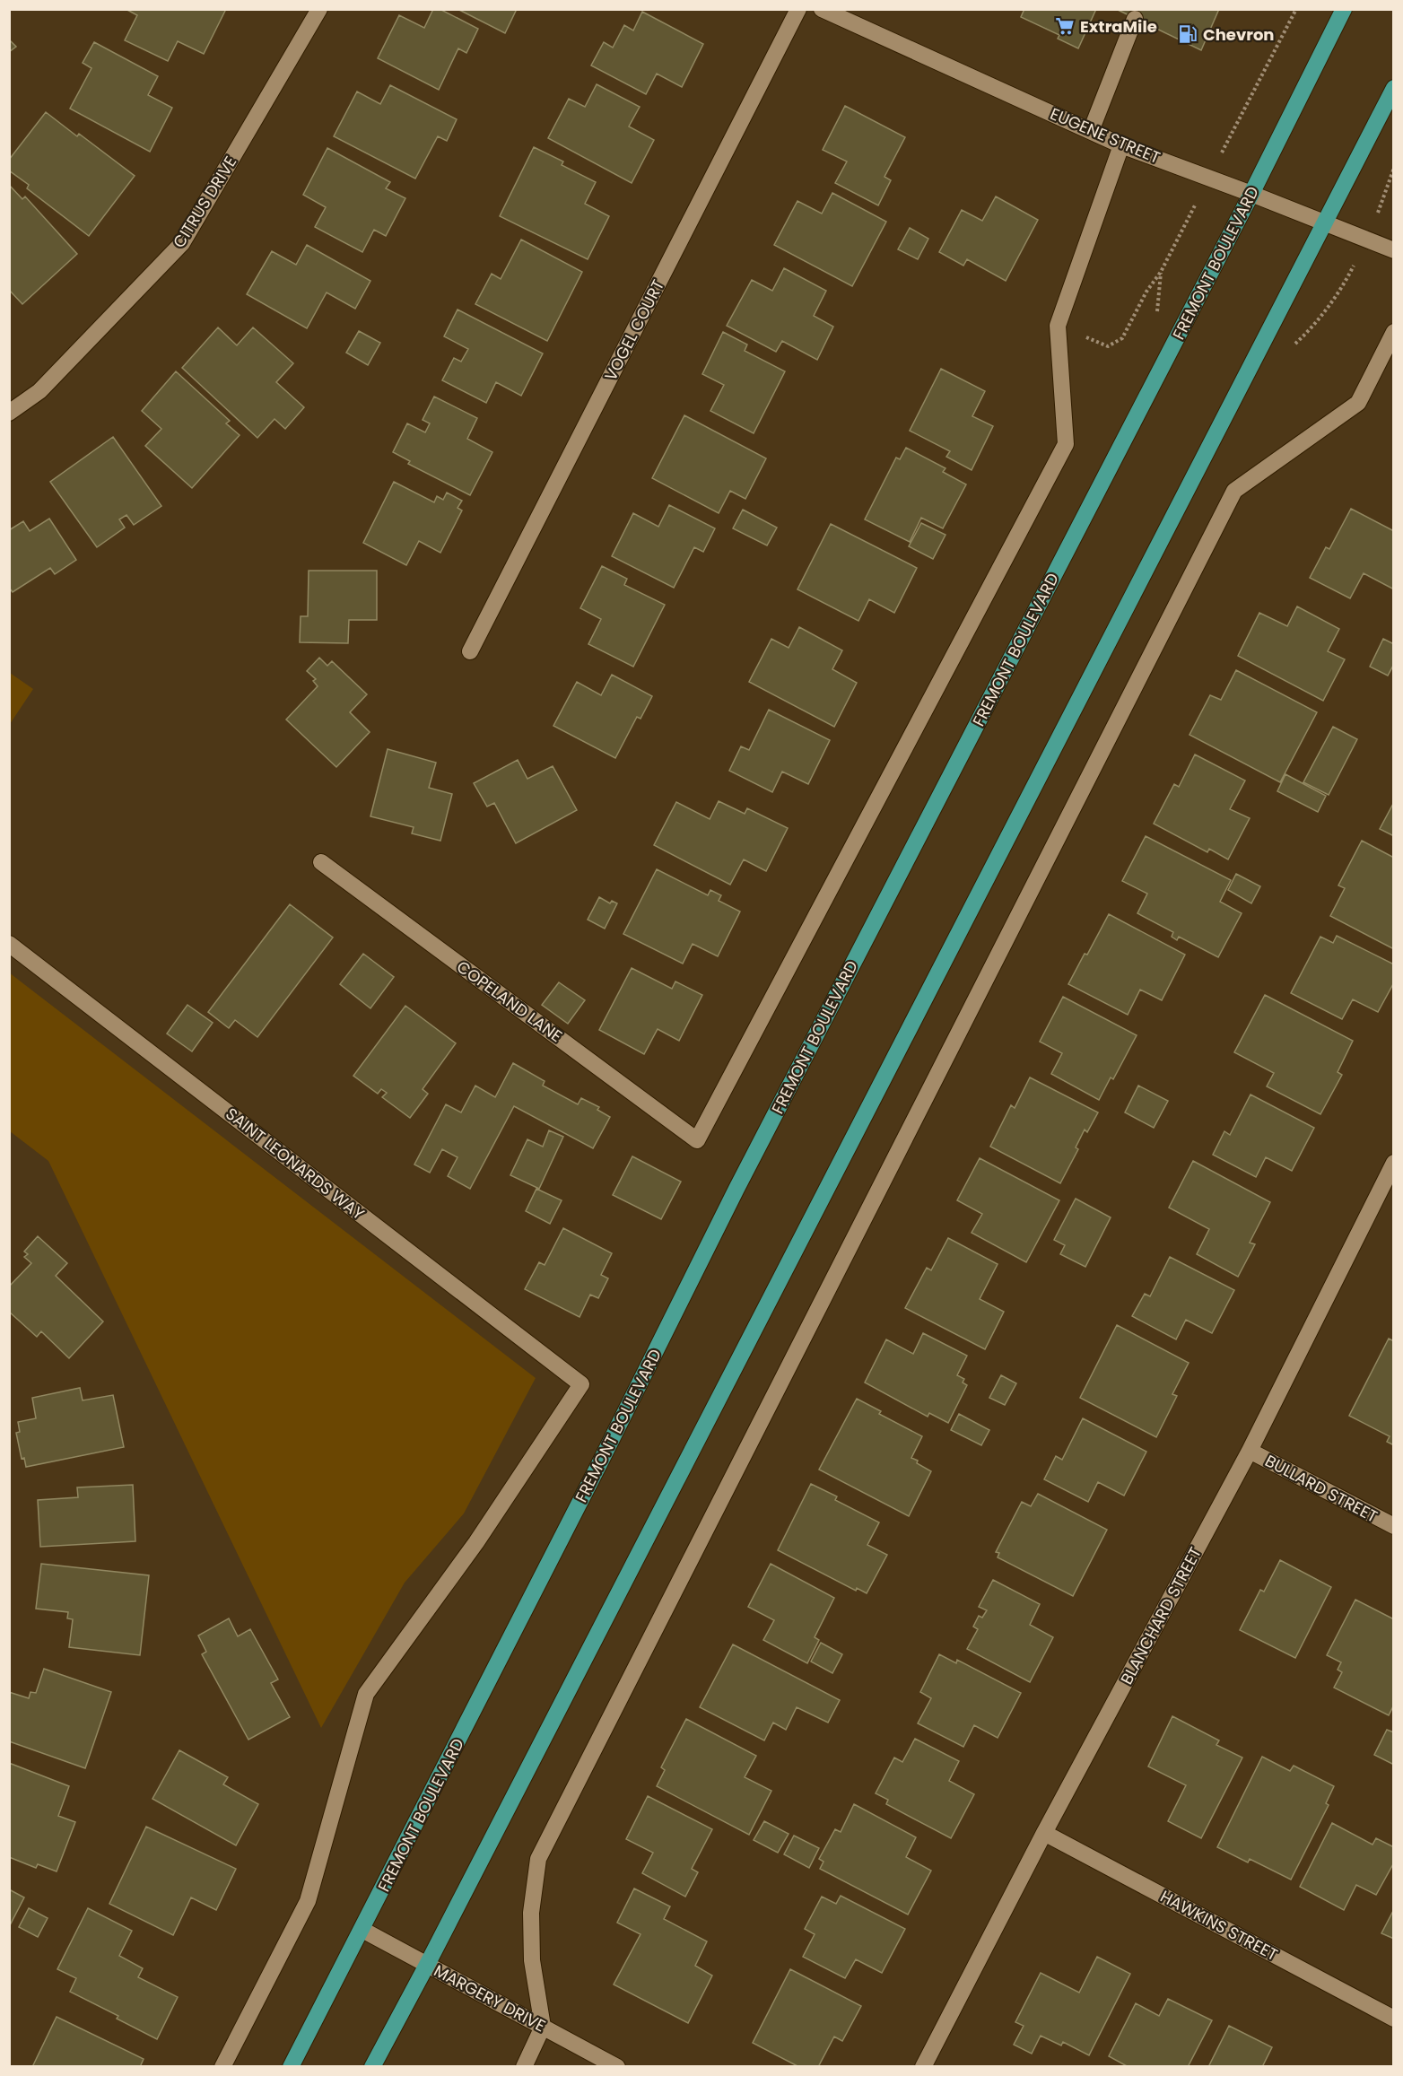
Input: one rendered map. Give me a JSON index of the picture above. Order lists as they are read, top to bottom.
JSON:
{
  "streets": {
    "main road": ["FREMONT BOULEVARD"],
    "street": [
      "EUGENE STREET",
      "CITRUS DRIVE",
      "VOGEL COURT",
      "COPELAND LANE",
      "SAINT LEONARDS WAY",
      "BULLARD STREET",
      "BLANCHARD STREET",
      "HAWKINS STREET",
      "MARGERY DRIVE"
    ]
  },
  "crossings": [
    ["EUGENE STREET", "FREMONT BOULEVARD"],
    ["FREMONT BOULEVARD", "MARGERY DRIVE"],
    ["BULLARD STREET", "BLANCHARD STREET"],
    ["BLANCHARD STREET", "HAWKINS STREET"]
  ],
  "places": {
    "supermarket": ["ExtraMile"],
    "fuel station": ["Chevron"]
  }
}
